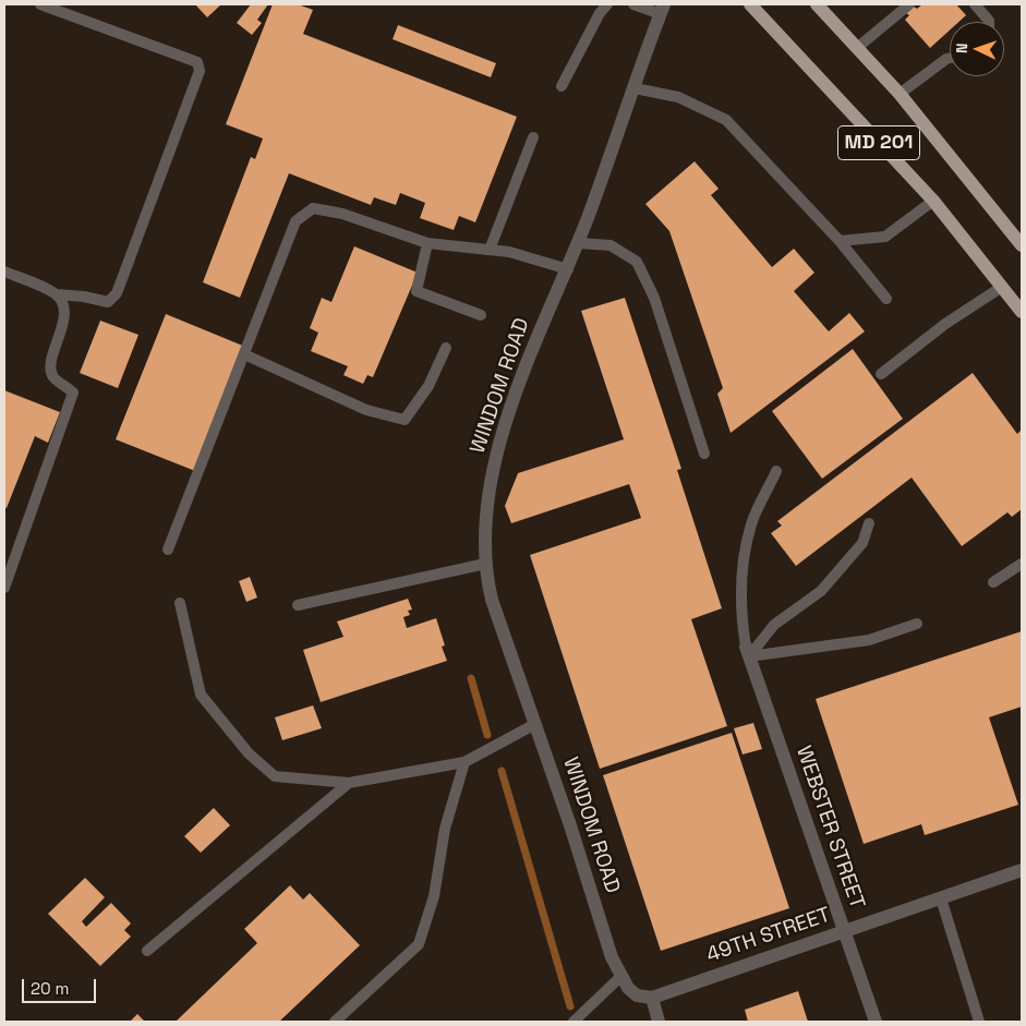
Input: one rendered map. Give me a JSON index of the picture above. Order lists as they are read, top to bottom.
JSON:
{
  "streets": {
    "main road": ["MD 201"],
    "street": ["WINDOM ROAD", "WEBSTER STREET", "49TH STREET"]
  },
  "crossings": [
    ["WINDOM ROAD", "49TH STREET"],
    ["WEBSTER STREET", "49TH STREET"]
  ],
  "scale_bar": "20 m",
  "north": "left"
}
